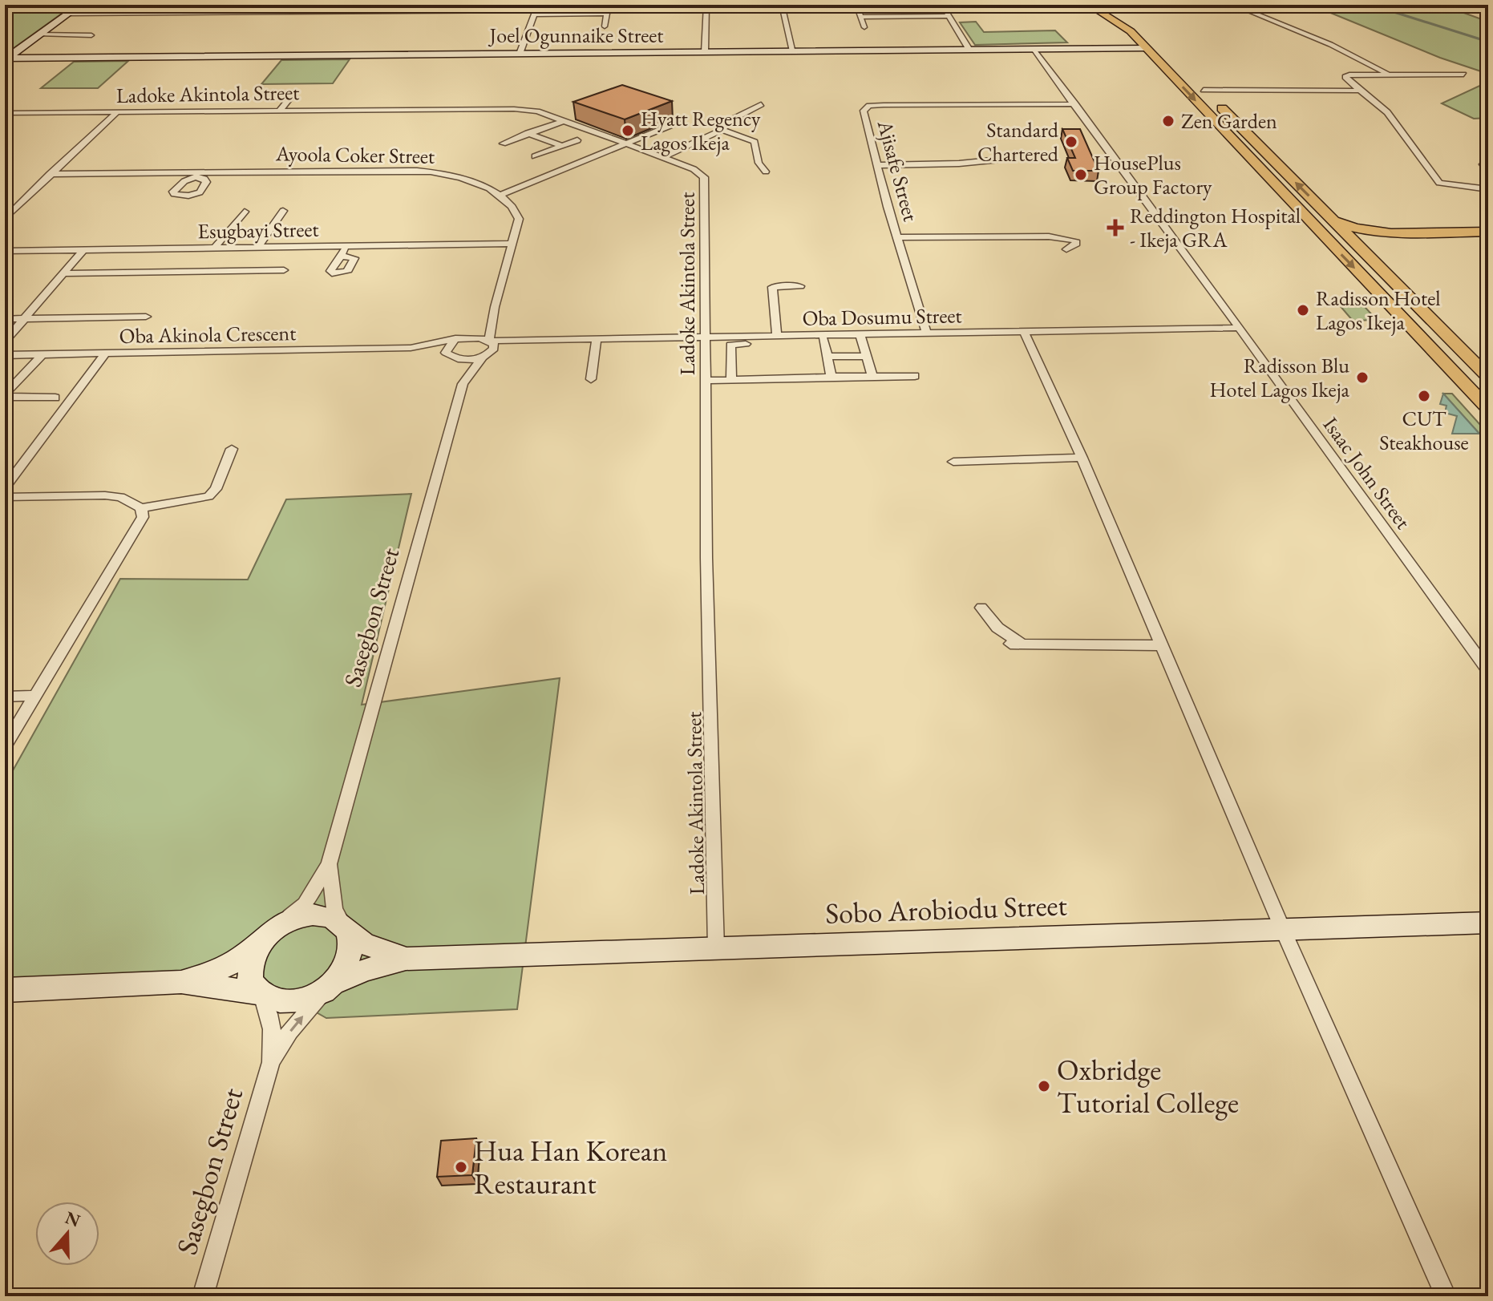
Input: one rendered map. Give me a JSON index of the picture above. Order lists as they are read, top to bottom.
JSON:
{
  "streets": {
    "street": [
      "Joel Ogunnaike Street",
      "Ladoke Akintola Street",
      "Ayoola Coker Street",
      "Ajisafe Street",
      "Esugbayi Street",
      "Oba Dosumu Street",
      "Oba Akinola Crescent",
      "Isaac John Street",
      "Sasegbon Street",
      "Sobo Arobiodu Street"
    ]
  },
  "crossings": [
    ["Joel Ogunnaike Street", "Isaac John Street"],
    ["Ladoke Akintola Street", "Oba Dosumu Street"],
    ["Ladoke Akintola Street", "Sobo Arobiodu Street"],
    ["Ajisafe Street", "Oba Dosumu Street"],
    ["Ajisafe Street", "Isaac John Street"],
    ["Oba Dosumu Street", "Oba Akinola Crescent"],
    ["Oba Dosumu Street", "Isaac John Street"],
    ["Sasegbon Street", "Sobo Arobiodu Street"]
  ],
  "places": {
    "other": [
      "Zen Garden",
      "Hyatt Regency Lagos Ikeja",
      "Standard Chartered",
      "HousePlus Group Factory",
      "Radisson Hotel Lagos Ikeja",
      "Radisson Blu Hotel Lagos Ikeja",
      "CUT Steakhouse",
      "Oxbridge Tutorial College",
      "Hua Han Korean Restaurant"
    ],
    "health": ["Reddington Hospital - Ikeja GRA"]
  },
  "north": "top"
}
